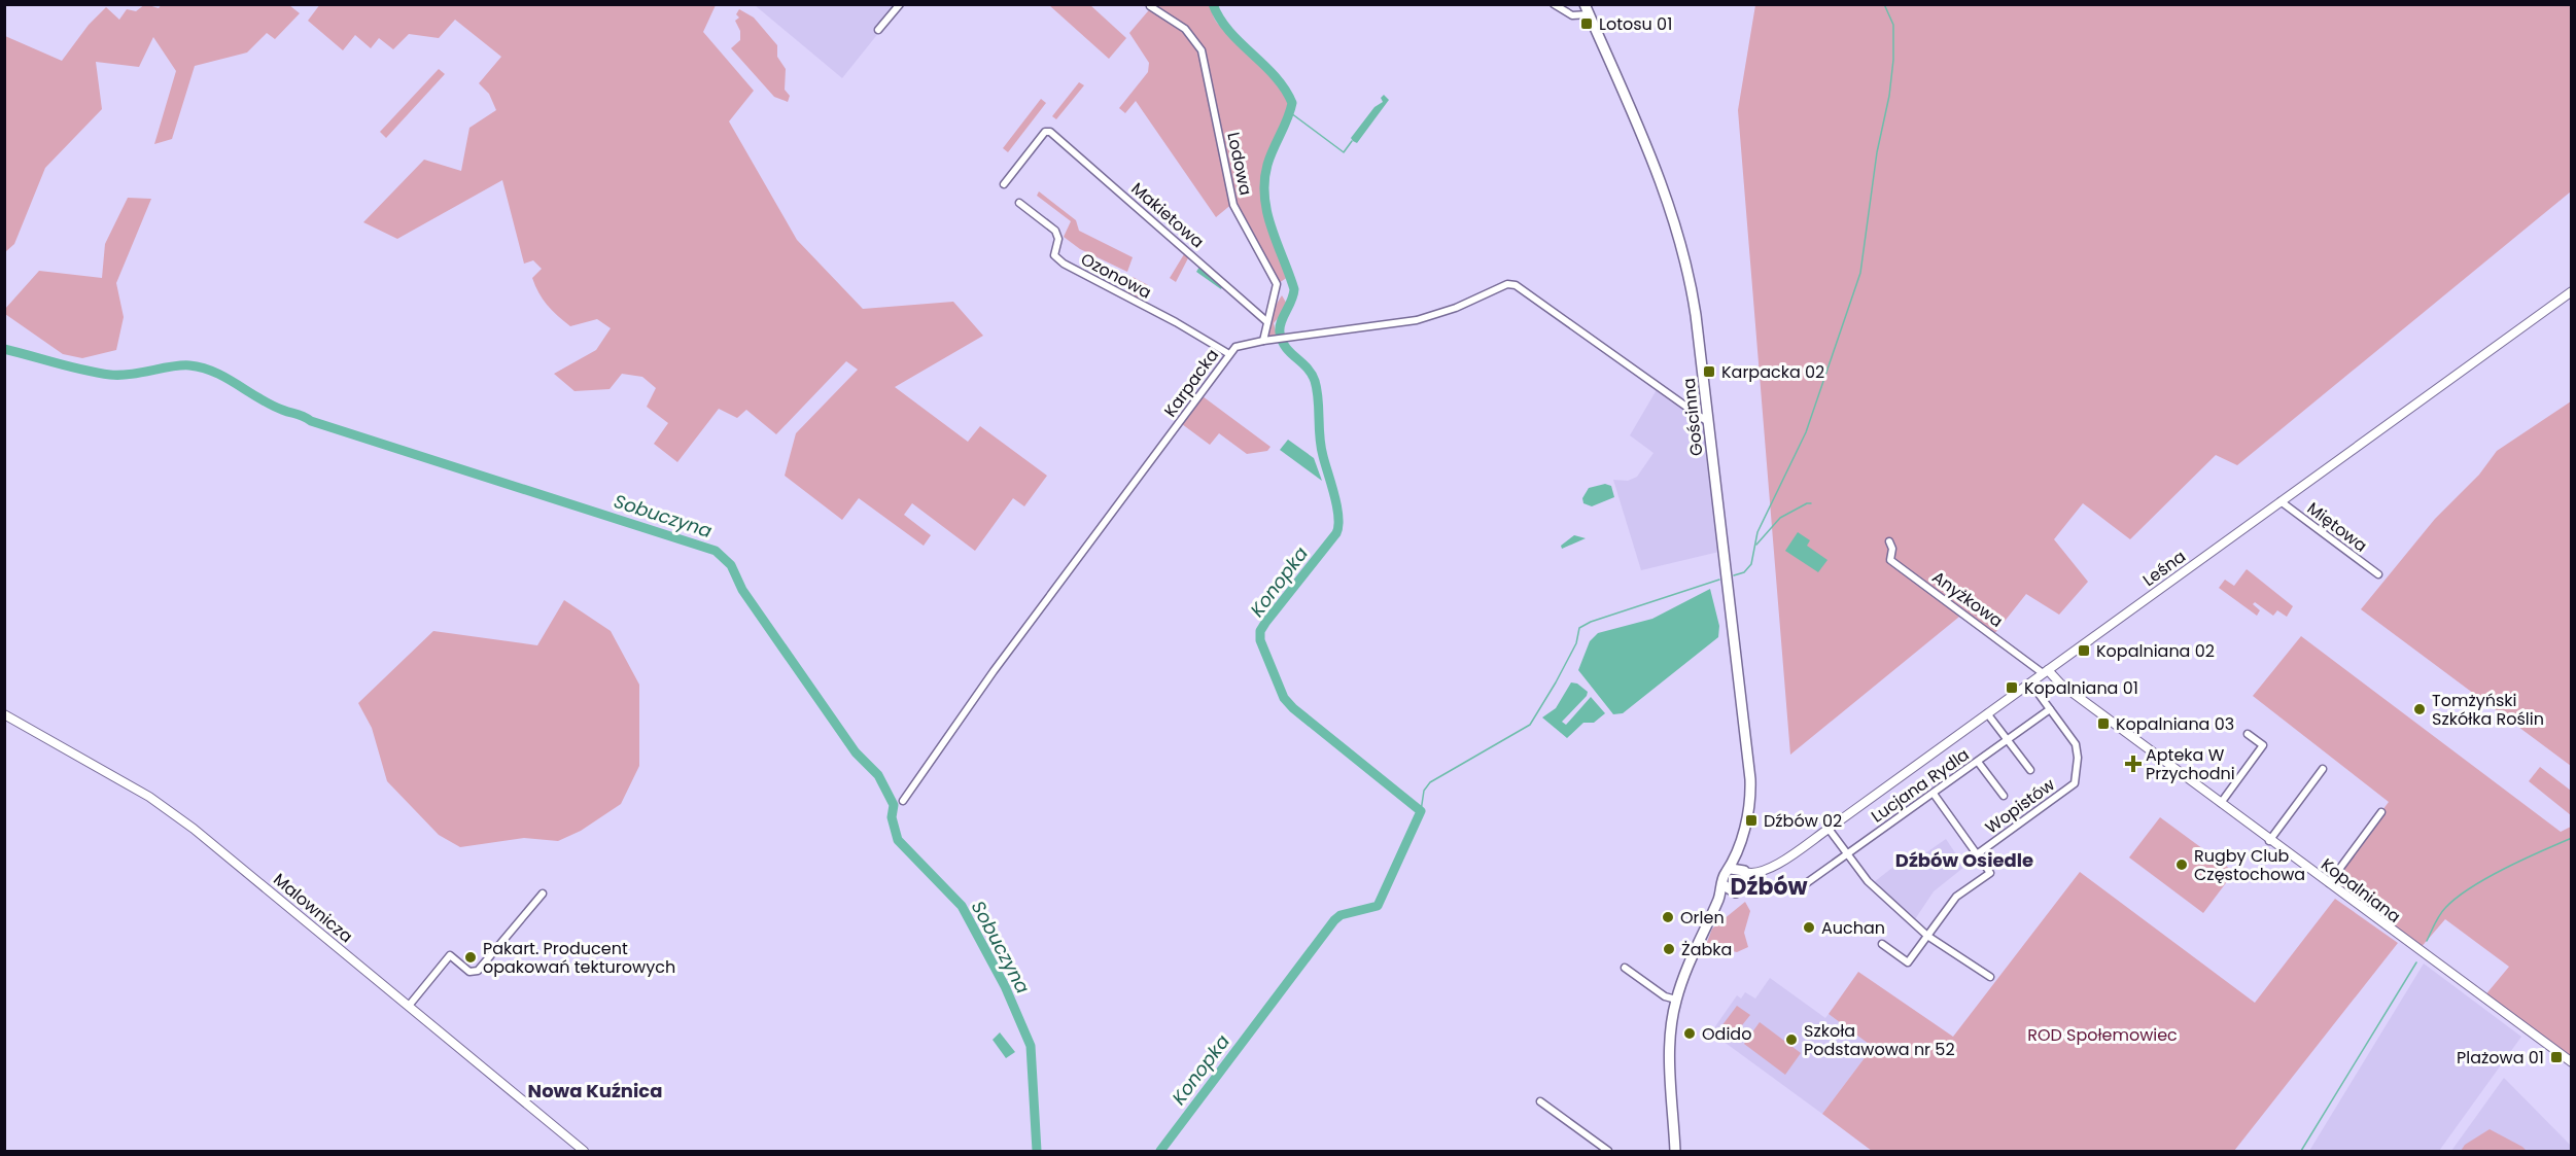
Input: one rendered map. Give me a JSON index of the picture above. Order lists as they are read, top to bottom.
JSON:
{
  "streets": {
    "main road": ["Gościnna"],
    "street": [
      "Lodowa",
      "Makietowa",
      "Ozonowa",
      "Karpacka",
      "Miętowa",
      "Leśna",
      "Anyżkowa",
      "Lucjana Rydla",
      "Wopistów",
      "Kopalniana",
      "Malownicza"
    ]
  },
  "crossings": [
    ["Lodowa", "Makietowa"],
    ["Lodowa", "Karpacka"],
    ["Ozonowa", "Karpacka"],
    ["Karpacka", "Gościnna"],
    ["Gościnna", "Leśna"],
    ["Miętowa", "Leśna"],
    ["Leśna", "Anyżkowa"],
    ["Leśna", "Wopistów"],
    ["Leśna", "Kopalniana"],
    ["Anyżkowa", "Kopalniana"],
    ["Lucjana Rydla", "Wopistów"]
  ],
  "districts": ["Dźbów Osiedle", "Dźbów", "Nowa Kuźnica"],
  "water": ["Sobuczyna", "Konopka"],
  "parks": ["ROD Społemowiec"],
  "places": {
    "transit": [
      "Lotosu 01",
      "Karpacka 02",
      "Kopalniana 02",
      "Kopalniana 01",
      "Kopalniana 03",
      "Dźbów 02",
      "Plażowa 01"
    ],
    "other": [
      "Tomżyński Szkółka Roślin",
      "Rugby Club Częstochowa",
      "Orlen",
      "Auchan",
      "Żabka",
      "Pakart. Producent opakowań tekturowych",
      "Odido",
      "Szkoła Podstawowa nr 52"
    ],
    "health": ["Apteka W Przychodni"]
  }
}
